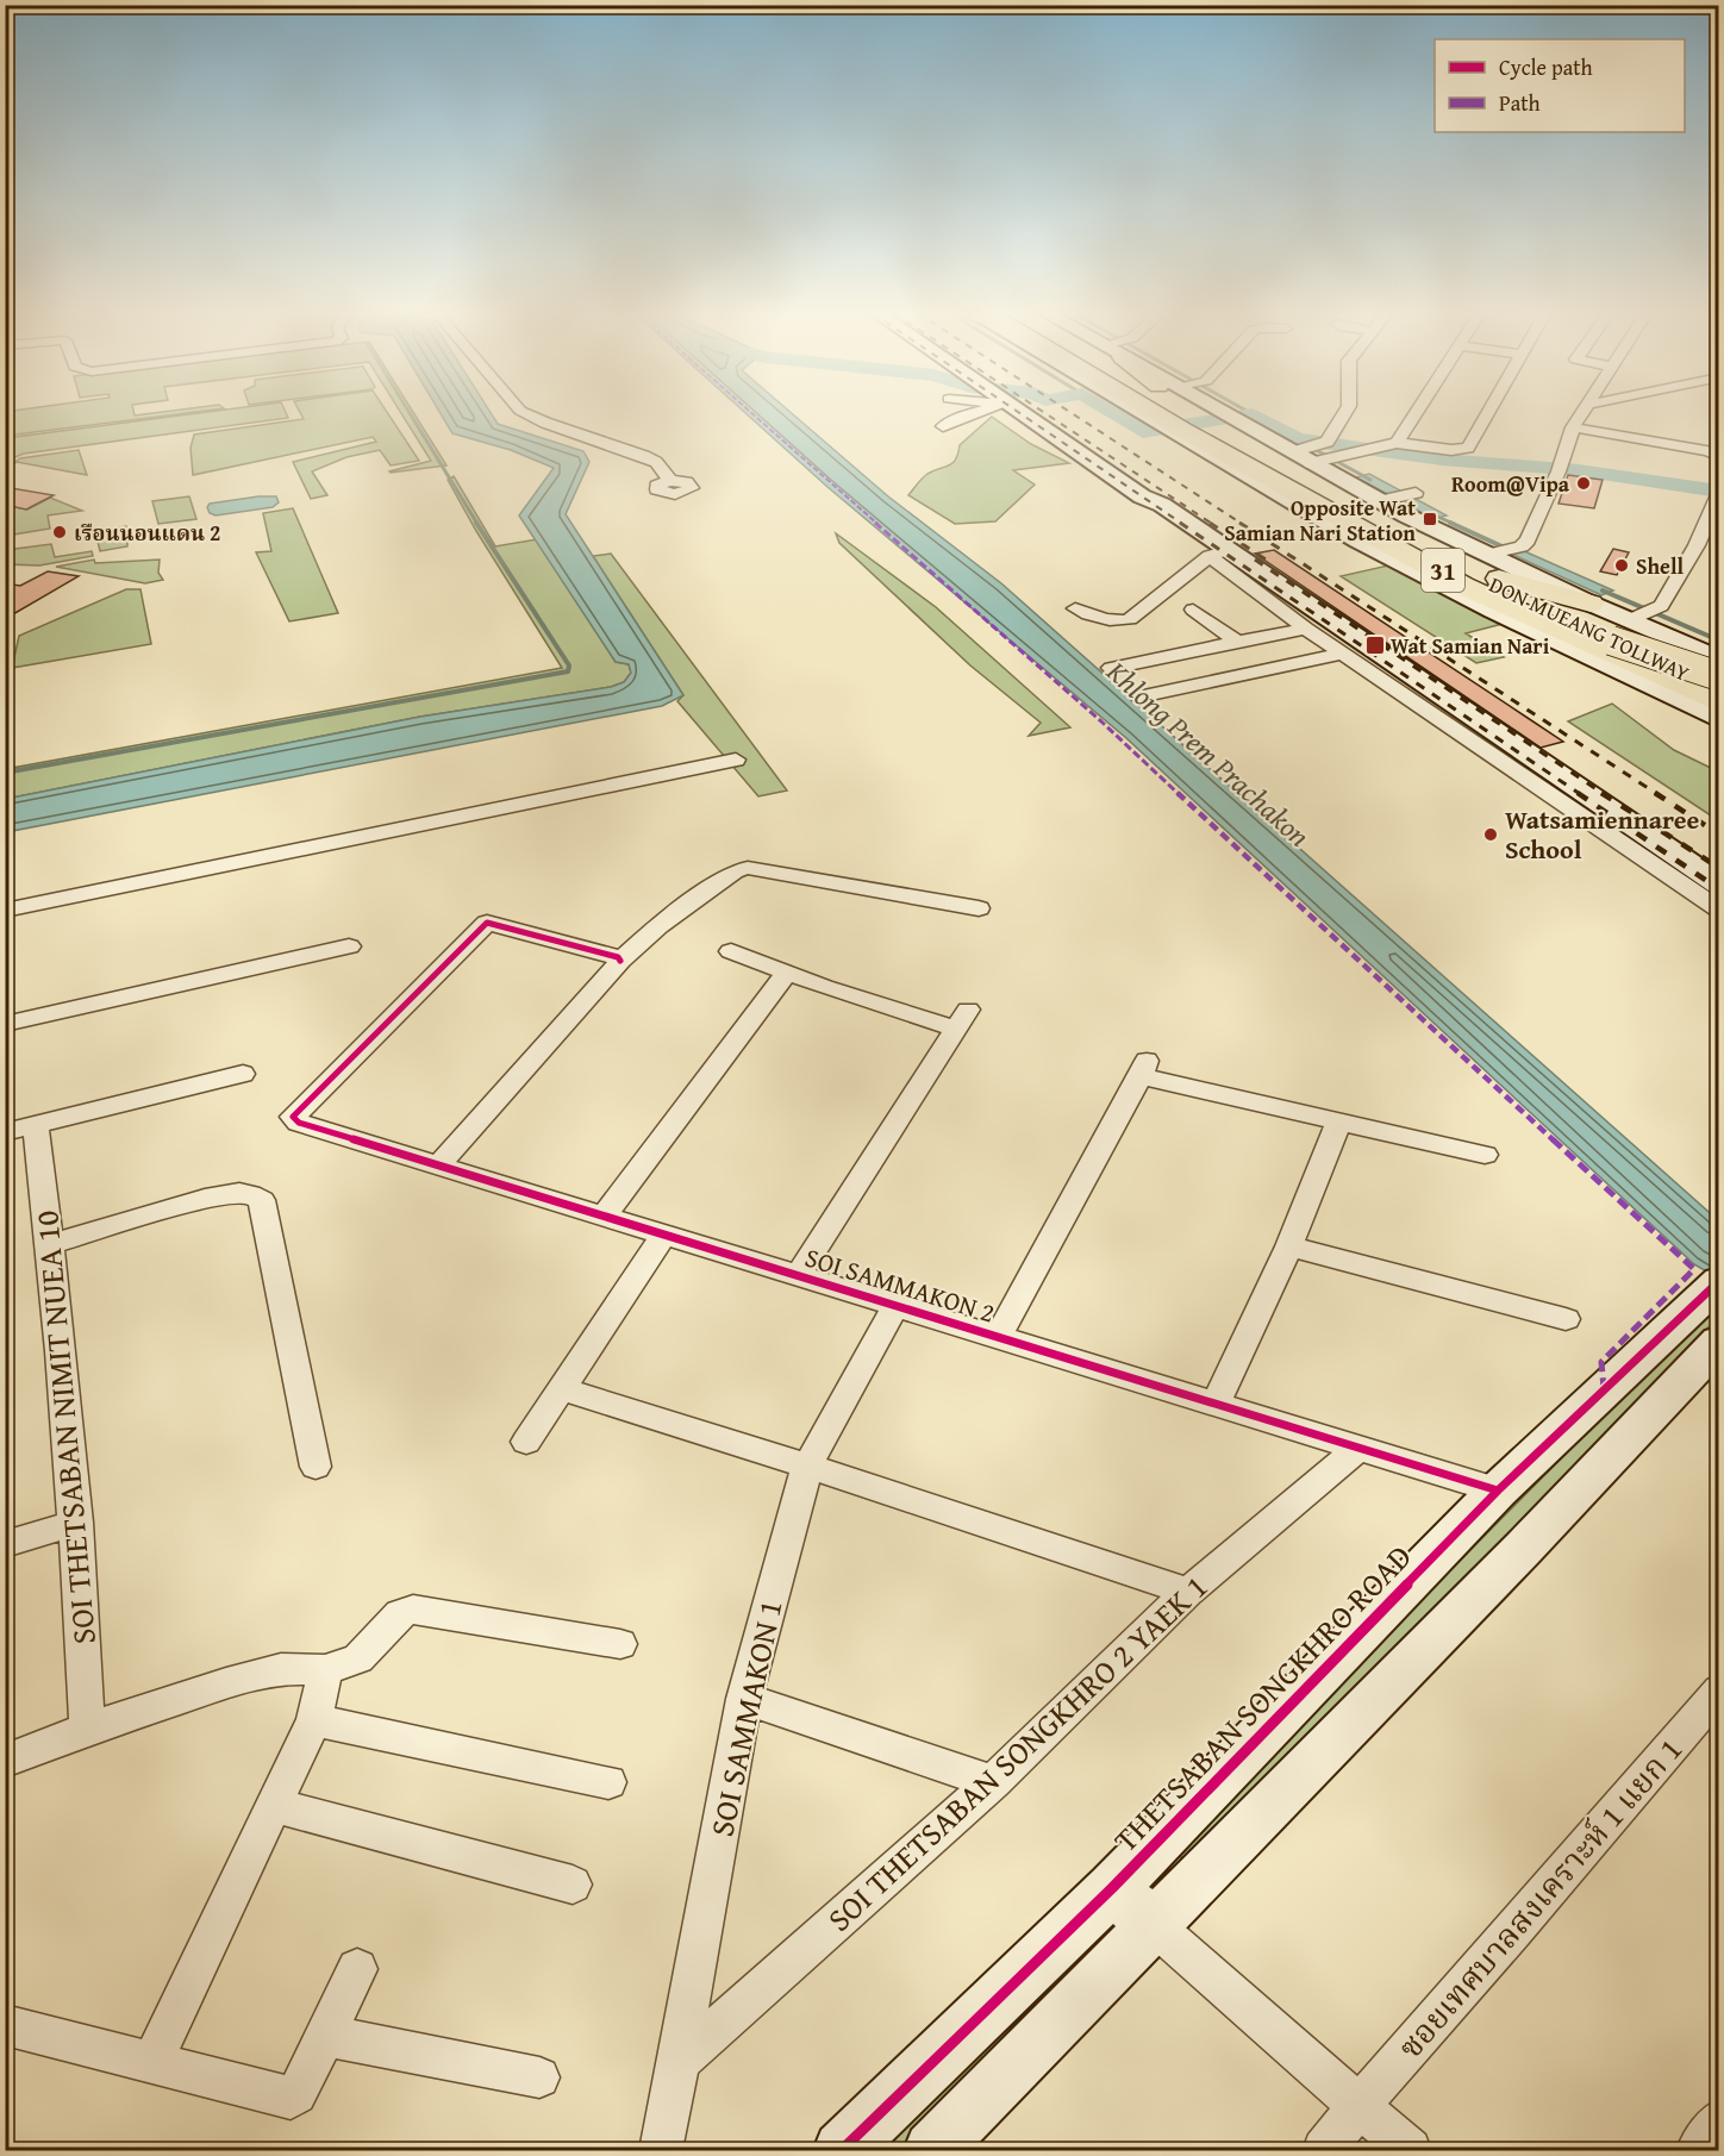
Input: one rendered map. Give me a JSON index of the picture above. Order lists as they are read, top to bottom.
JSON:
{
  "streets": {
    "highway": ["31", "DON MUEANG TOLLWAY"],
    "street": [
      "SOI SAMMAKON 2",
      "SOI THETSABAN NIMIT NUEA 10",
      "THETSABAN SONGKHRO ROAD",
      "SOI SAMMAKON 1",
      "SOI THETSABAN SONGKHRO 2 YAEK 1",
      "ซอยเทศบาลสงเคราะห์ 1 แยก 1"
    ]
  },
  "crossings": [
    ["31", "DON MUEANG TOLLWAY"],
    ["SOI SAMMAKON 2", "THETSABAN SONGKHRO ROAD"],
    ["SOI SAMMAKON 2", "SOI SAMMAKON 1"],
    ["SOI SAMMAKON 2", "SOI THETSABAN SONGKHRO 2 YAEK 1"],
    ["SOI SAMMAKON 1", "SOI THETSABAN SONGKHRO 2 YAEK 1"]
  ],
  "water": ["Khlong Prem Prachakon"],
  "places": {
    "other": [
      "Room@Vipa",
      "เรือนนอนแดน 2",
      "Shell",
      "Watsamiennaree School"
    ],
    "transit": ["Opposite Wat Samian Nari Station", "Wat Samian Nari"]
  },
  "legend": ["Cycle path", "Path"]
}
